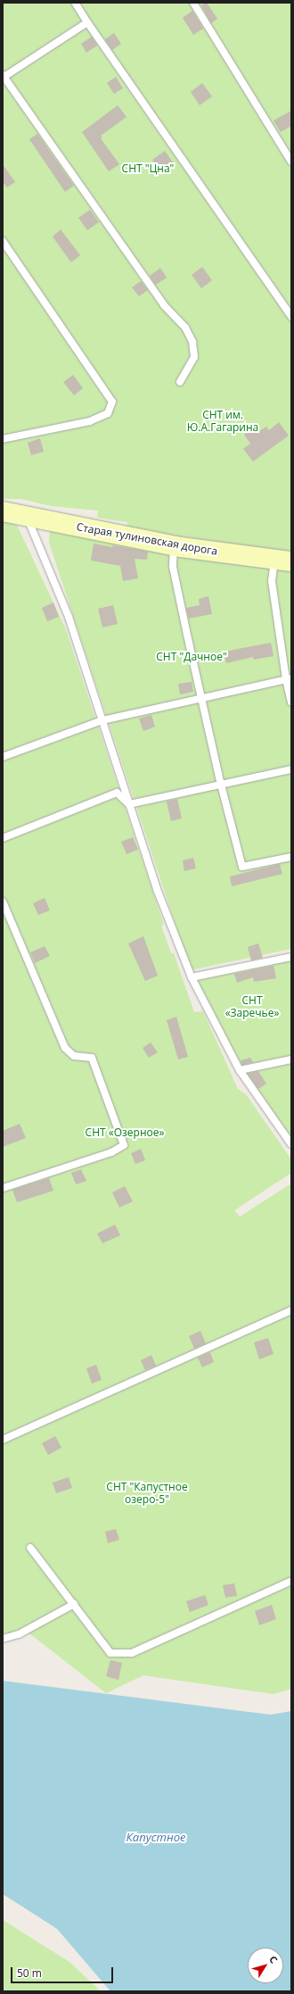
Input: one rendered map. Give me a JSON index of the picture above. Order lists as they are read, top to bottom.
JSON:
{
  "streets": {
    "street": ["Старая тулиновская дорога"]
  },
  "water": ["Капустное"],
  "parks": [
    "СНТ \"Цна\"",
    "СНТ им. Ю.А.Гагарина",
    "СНТ \"Дачное\"",
    "СНТ «Заречье»",
    "СНТ «Озерное»",
    "СНТ \"Капустное озеро-5\""
  ],
  "scale_bar": "50 m",
  "north": "top right"
}
